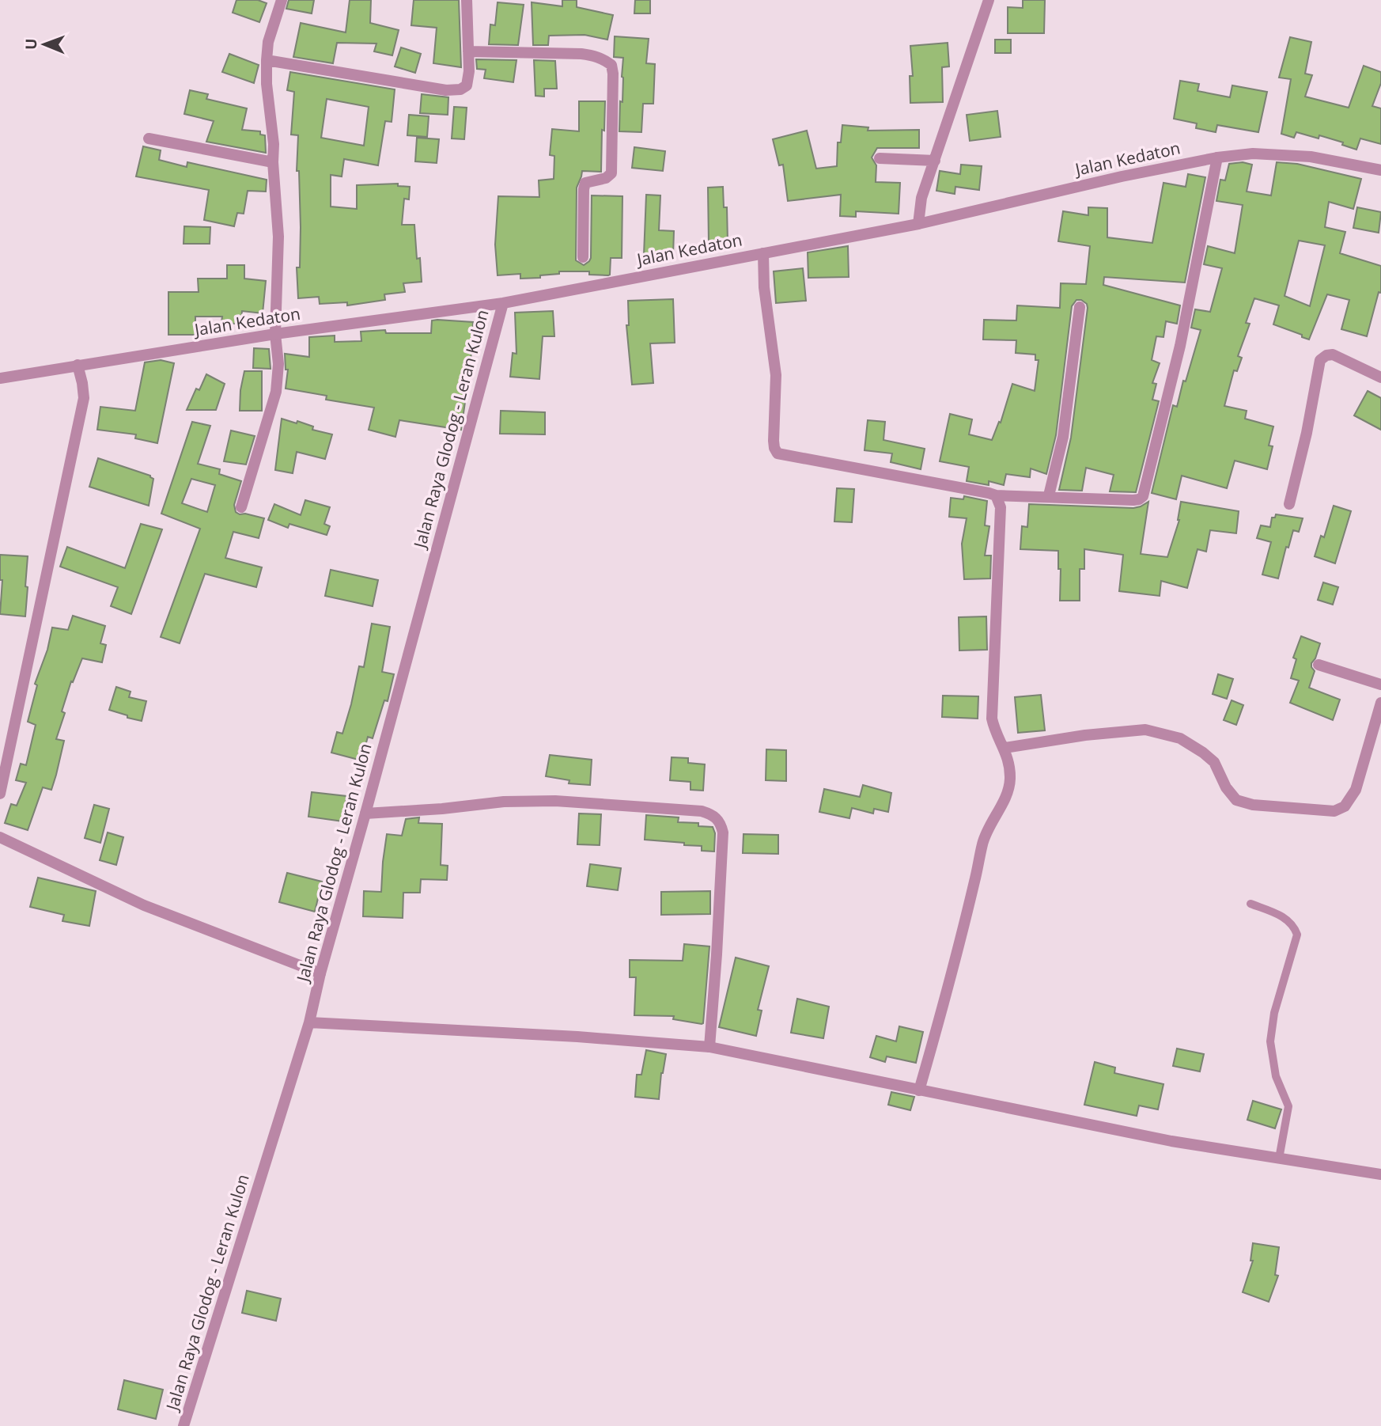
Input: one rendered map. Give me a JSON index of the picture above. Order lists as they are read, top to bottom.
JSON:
{
  "streets": {
    "street": ["Jalan Kedaton", "Jalan Raya Glodog - Leran Kulon"]
  },
  "crossings": [
    ["Jalan Kedaton", "Jalan Raya Glodog - Leran Kulon"]
  ],
  "north": "left"
}
